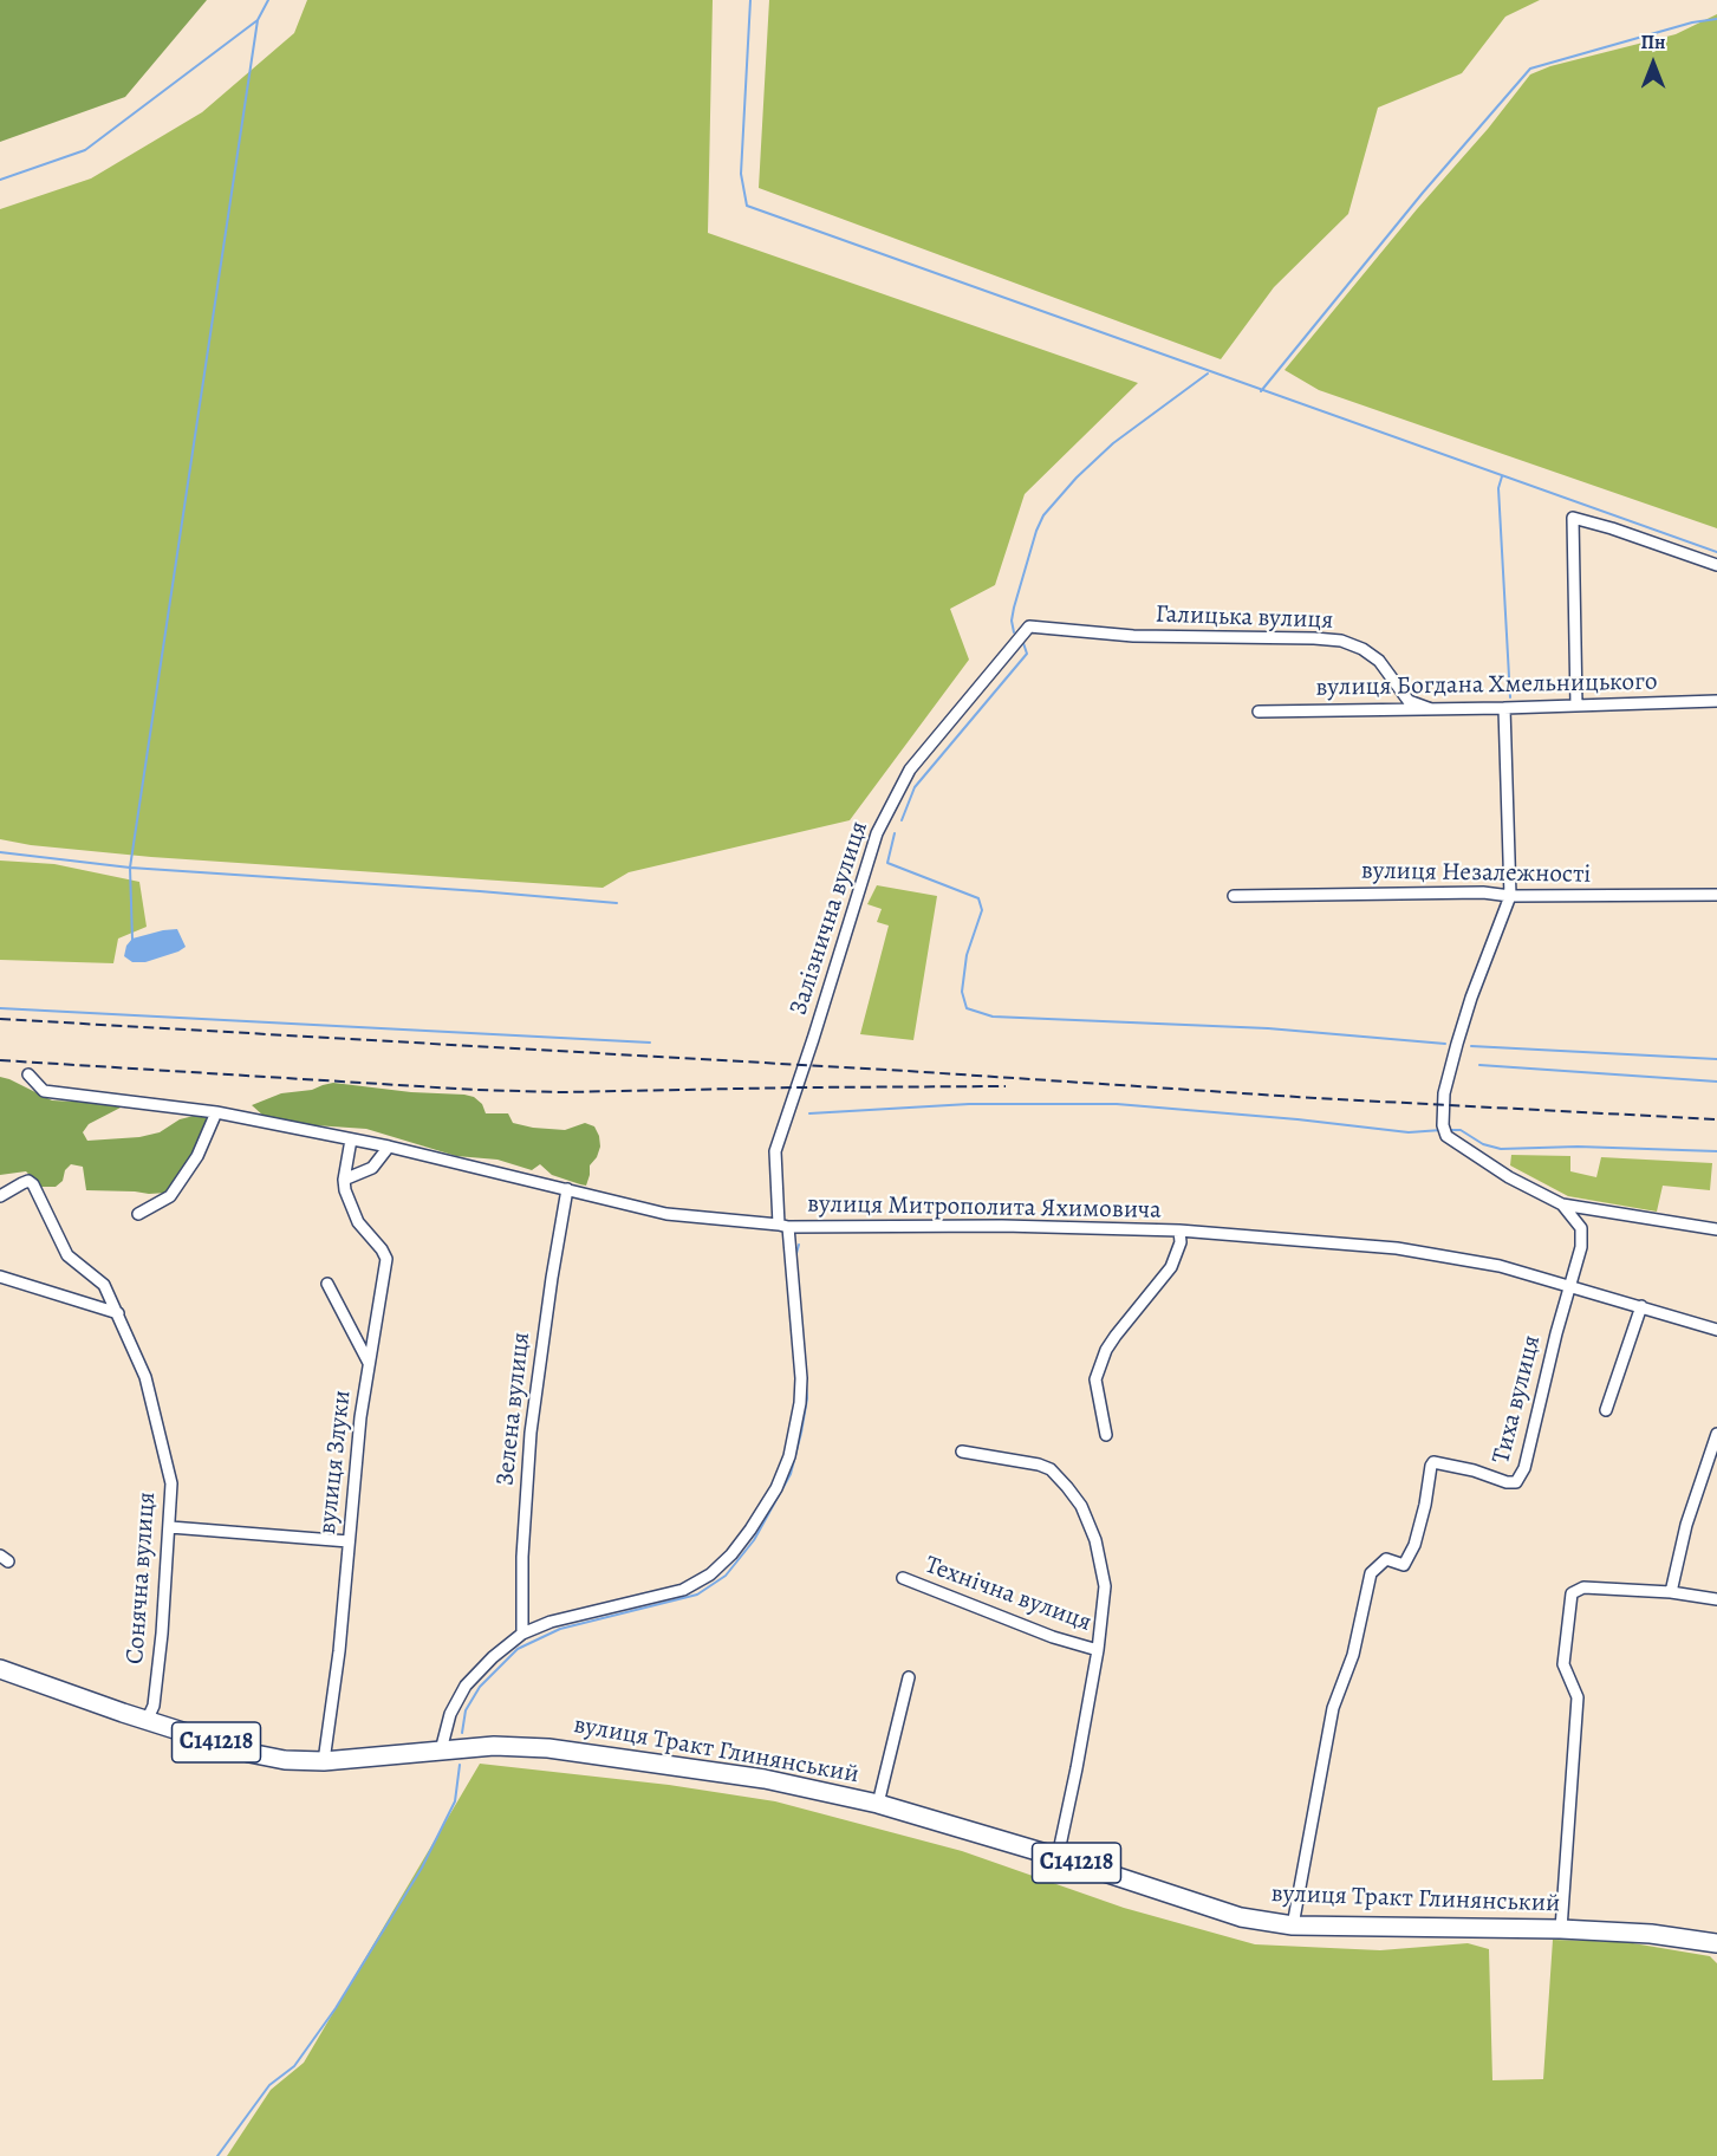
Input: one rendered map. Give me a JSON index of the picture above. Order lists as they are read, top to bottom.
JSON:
{
  "streets": {
    "main road": ["С141218", "вулиця Тракт Глинянський"],
    "street": [
      "Галицька вулиця",
      "вулиця Богдана Хмельницького",
      "вулиця Незалежності",
      "Залізнична вулиця",
      "вулиця Митрополита Яхимовича",
      "Тиха вулиця",
      "Зелена вулиця",
      "вулиця Злуки",
      "Сонячна вулиця",
      "Технічна вулиця"
    ]
  },
  "crossings": [
    ["Галицька вулиця", "вулиця Богдана Хмельницького"],
    ["Галицька вулиця", "Залізнична вулиця"],
    ["Залізнична вулиця", "вулиця Митрополита Яхимовича"],
    ["Залізнична вулиця", "Зелена вулиця"],
    ["Залізнична вулиця", "вулиця Тракт Глинянський"],
    ["вулиця Митрополита Яхимовича", "Тиха вулиця"],
    ["Тиха вулиця", "вулиця Тракт Глинянський"],
    ["вулиця Злуки", "вулиця Тракт Глинянський"],
    ["Сонячна вулиця", "вулиця Тракт Глинянський"],
    ["Технічна вулиця", "вулиця Тракт Глинянський"]
  ],
  "north": "top"
}
